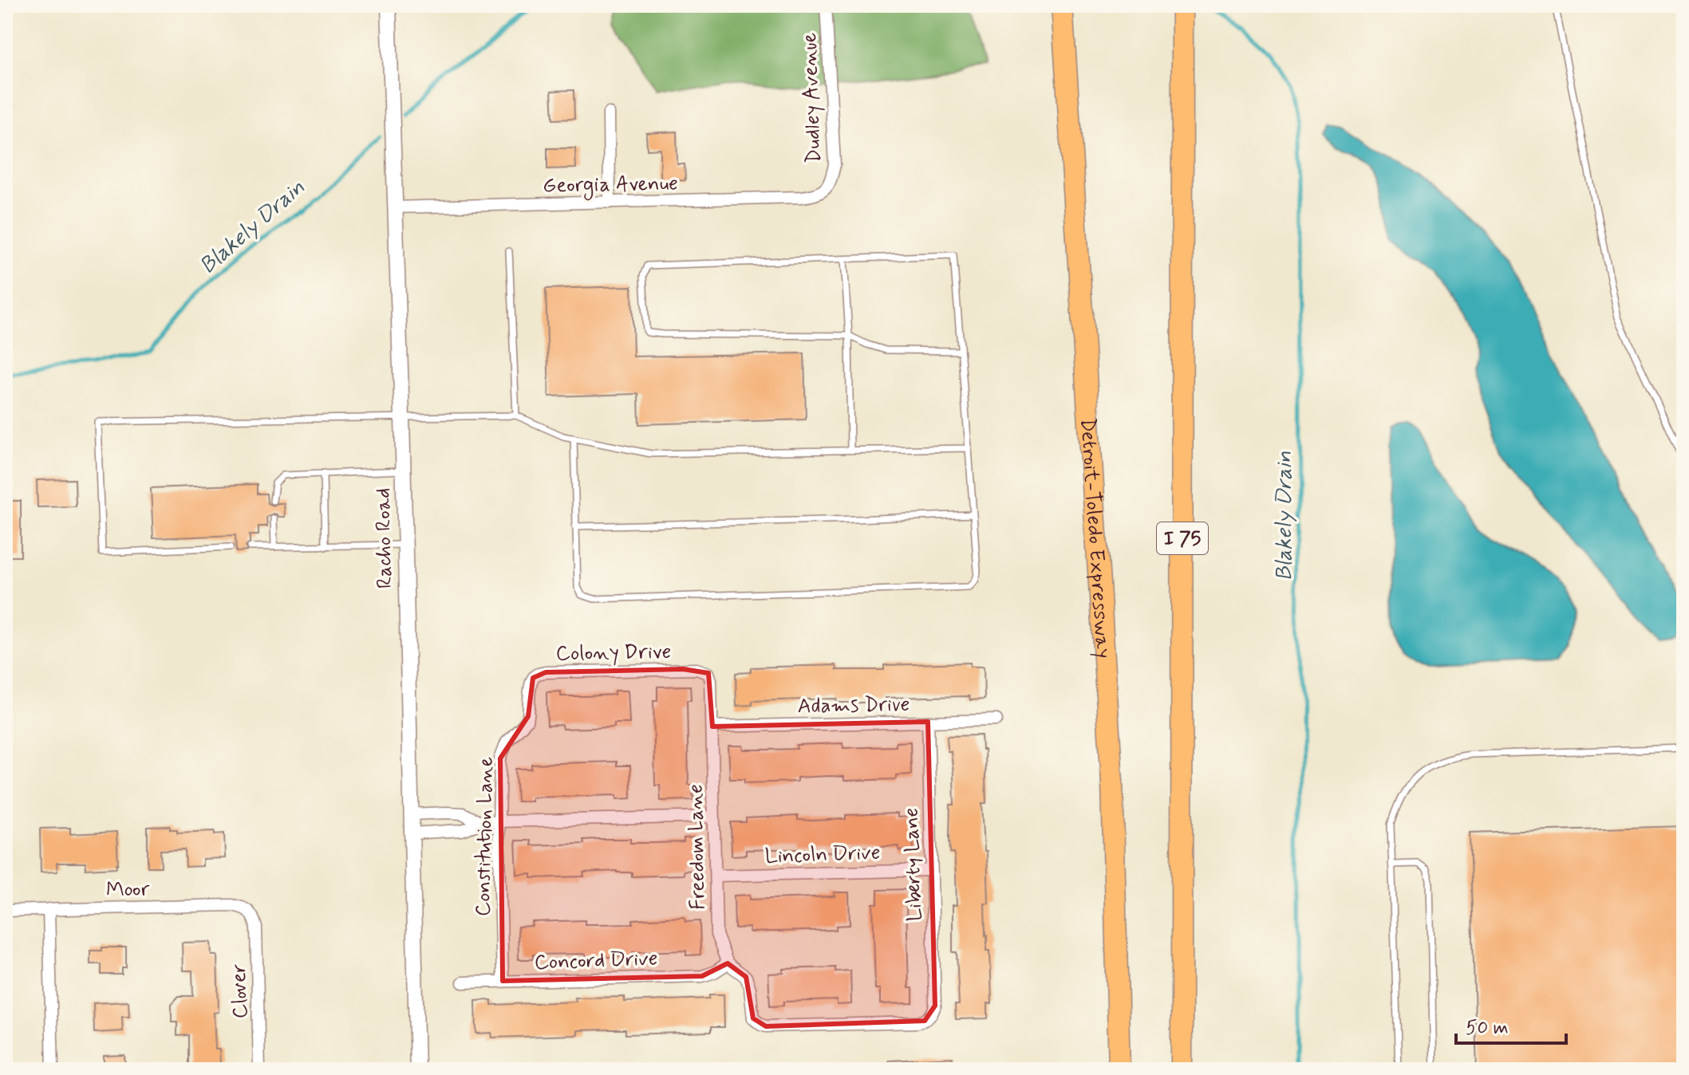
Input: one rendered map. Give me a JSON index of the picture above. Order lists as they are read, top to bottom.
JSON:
{
  "streets": {
    "highway": ["Detroit-Toledo Expressway", "I 75"],
    "street": [
      "Dudley Avenue",
      "Georgia Avenue",
      "Racho Road",
      "Colony Drive",
      "Adams Drive",
      "Constitution Lane",
      "Freedom Lane",
      "Lincoln Drive",
      "Liberty Lane",
      "Moor",
      "Concord Drive",
      "Clover"
    ]
  },
  "crossings": [
    ["Dudley Avenue", "Georgia Avenue"],
    ["Georgia Avenue", "Racho Road"],
    ["Colony Drive", "Constitution Lane"],
    ["Colony Drive", "Freedom Lane"],
    ["Adams Drive", "Freedom Lane"],
    ["Adams Drive", "Liberty Lane"],
    ["Constitution Lane", "Concord Drive"],
    ["Freedom Lane", "Lincoln Drive"],
    ["Freedom Lane", "Liberty Lane"],
    ["Freedom Lane", "Concord Drive"],
    ["Lincoln Drive", "Liberty Lane"],
    ["Moor", "Clover"]
  ],
  "water": ["Blakely Drain"],
  "scale_bar": "50 m"
}
